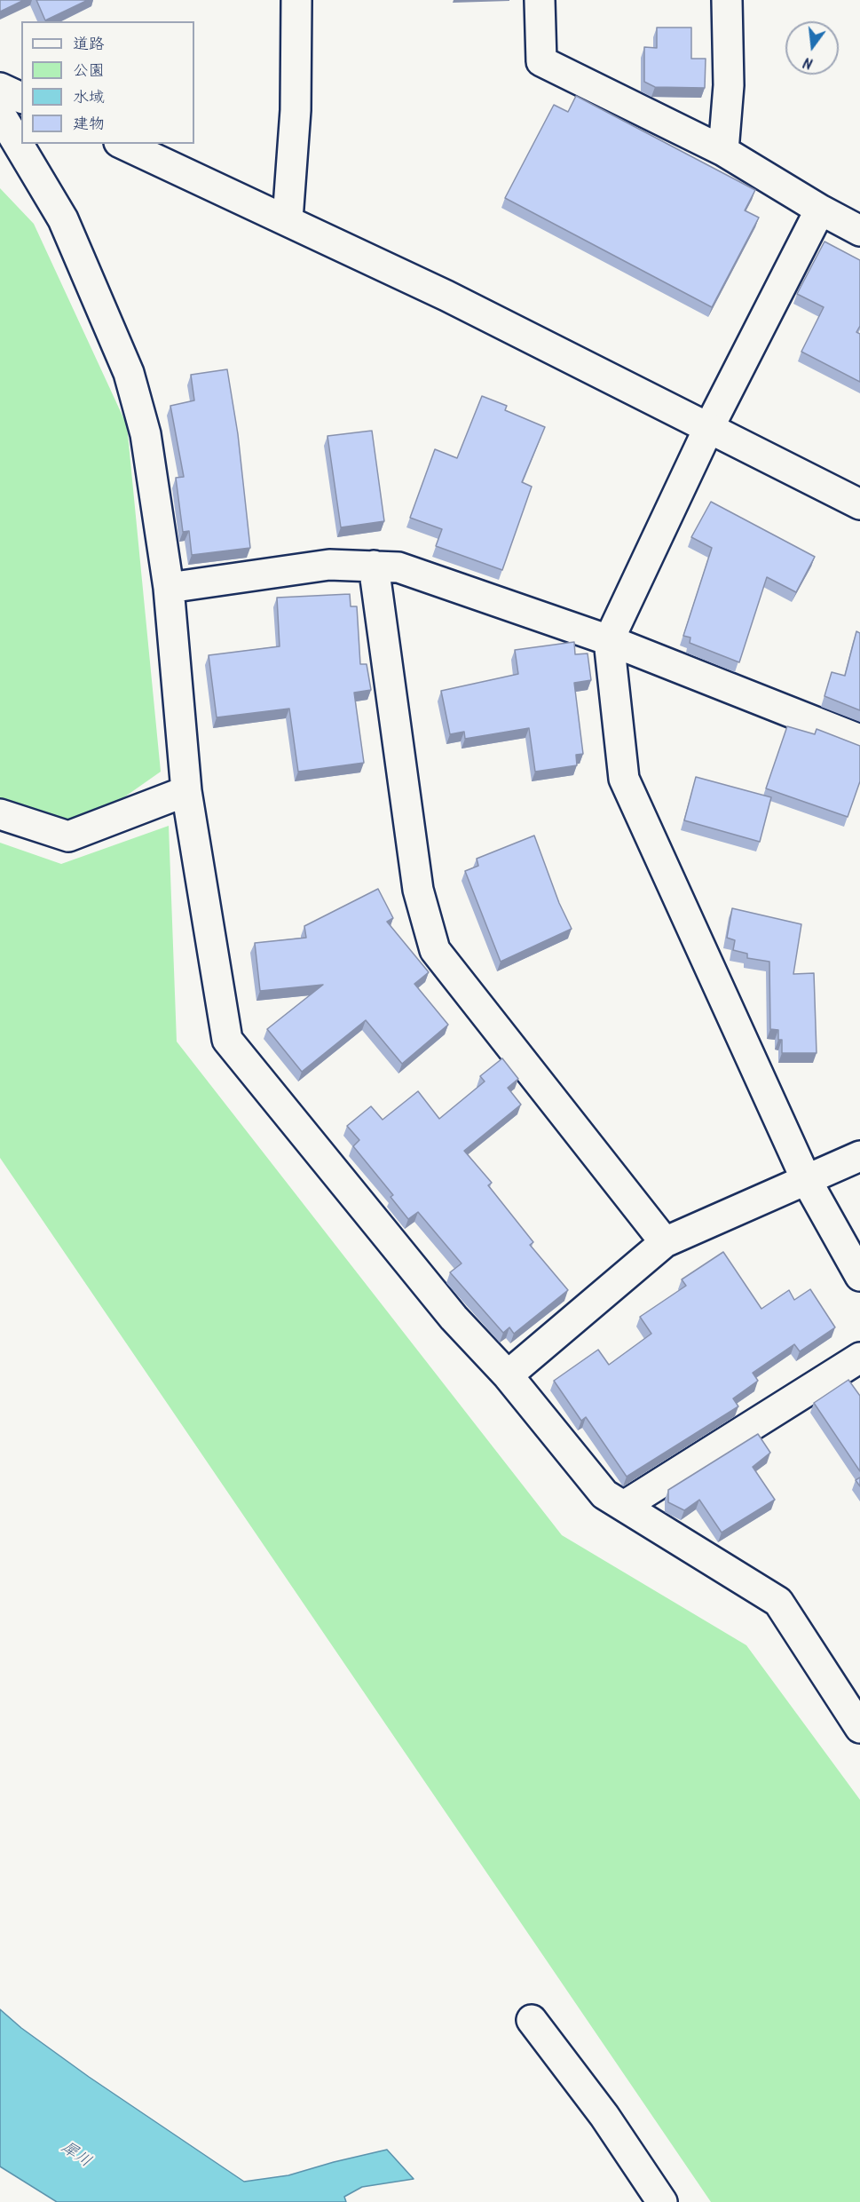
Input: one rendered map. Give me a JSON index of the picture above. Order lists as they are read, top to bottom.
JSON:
{
  "water": ["犀川"],
  "legend": [
    "道路",
    "公園",
    "水域",
    "建物"
  ],
  "north": "bottom"
}
